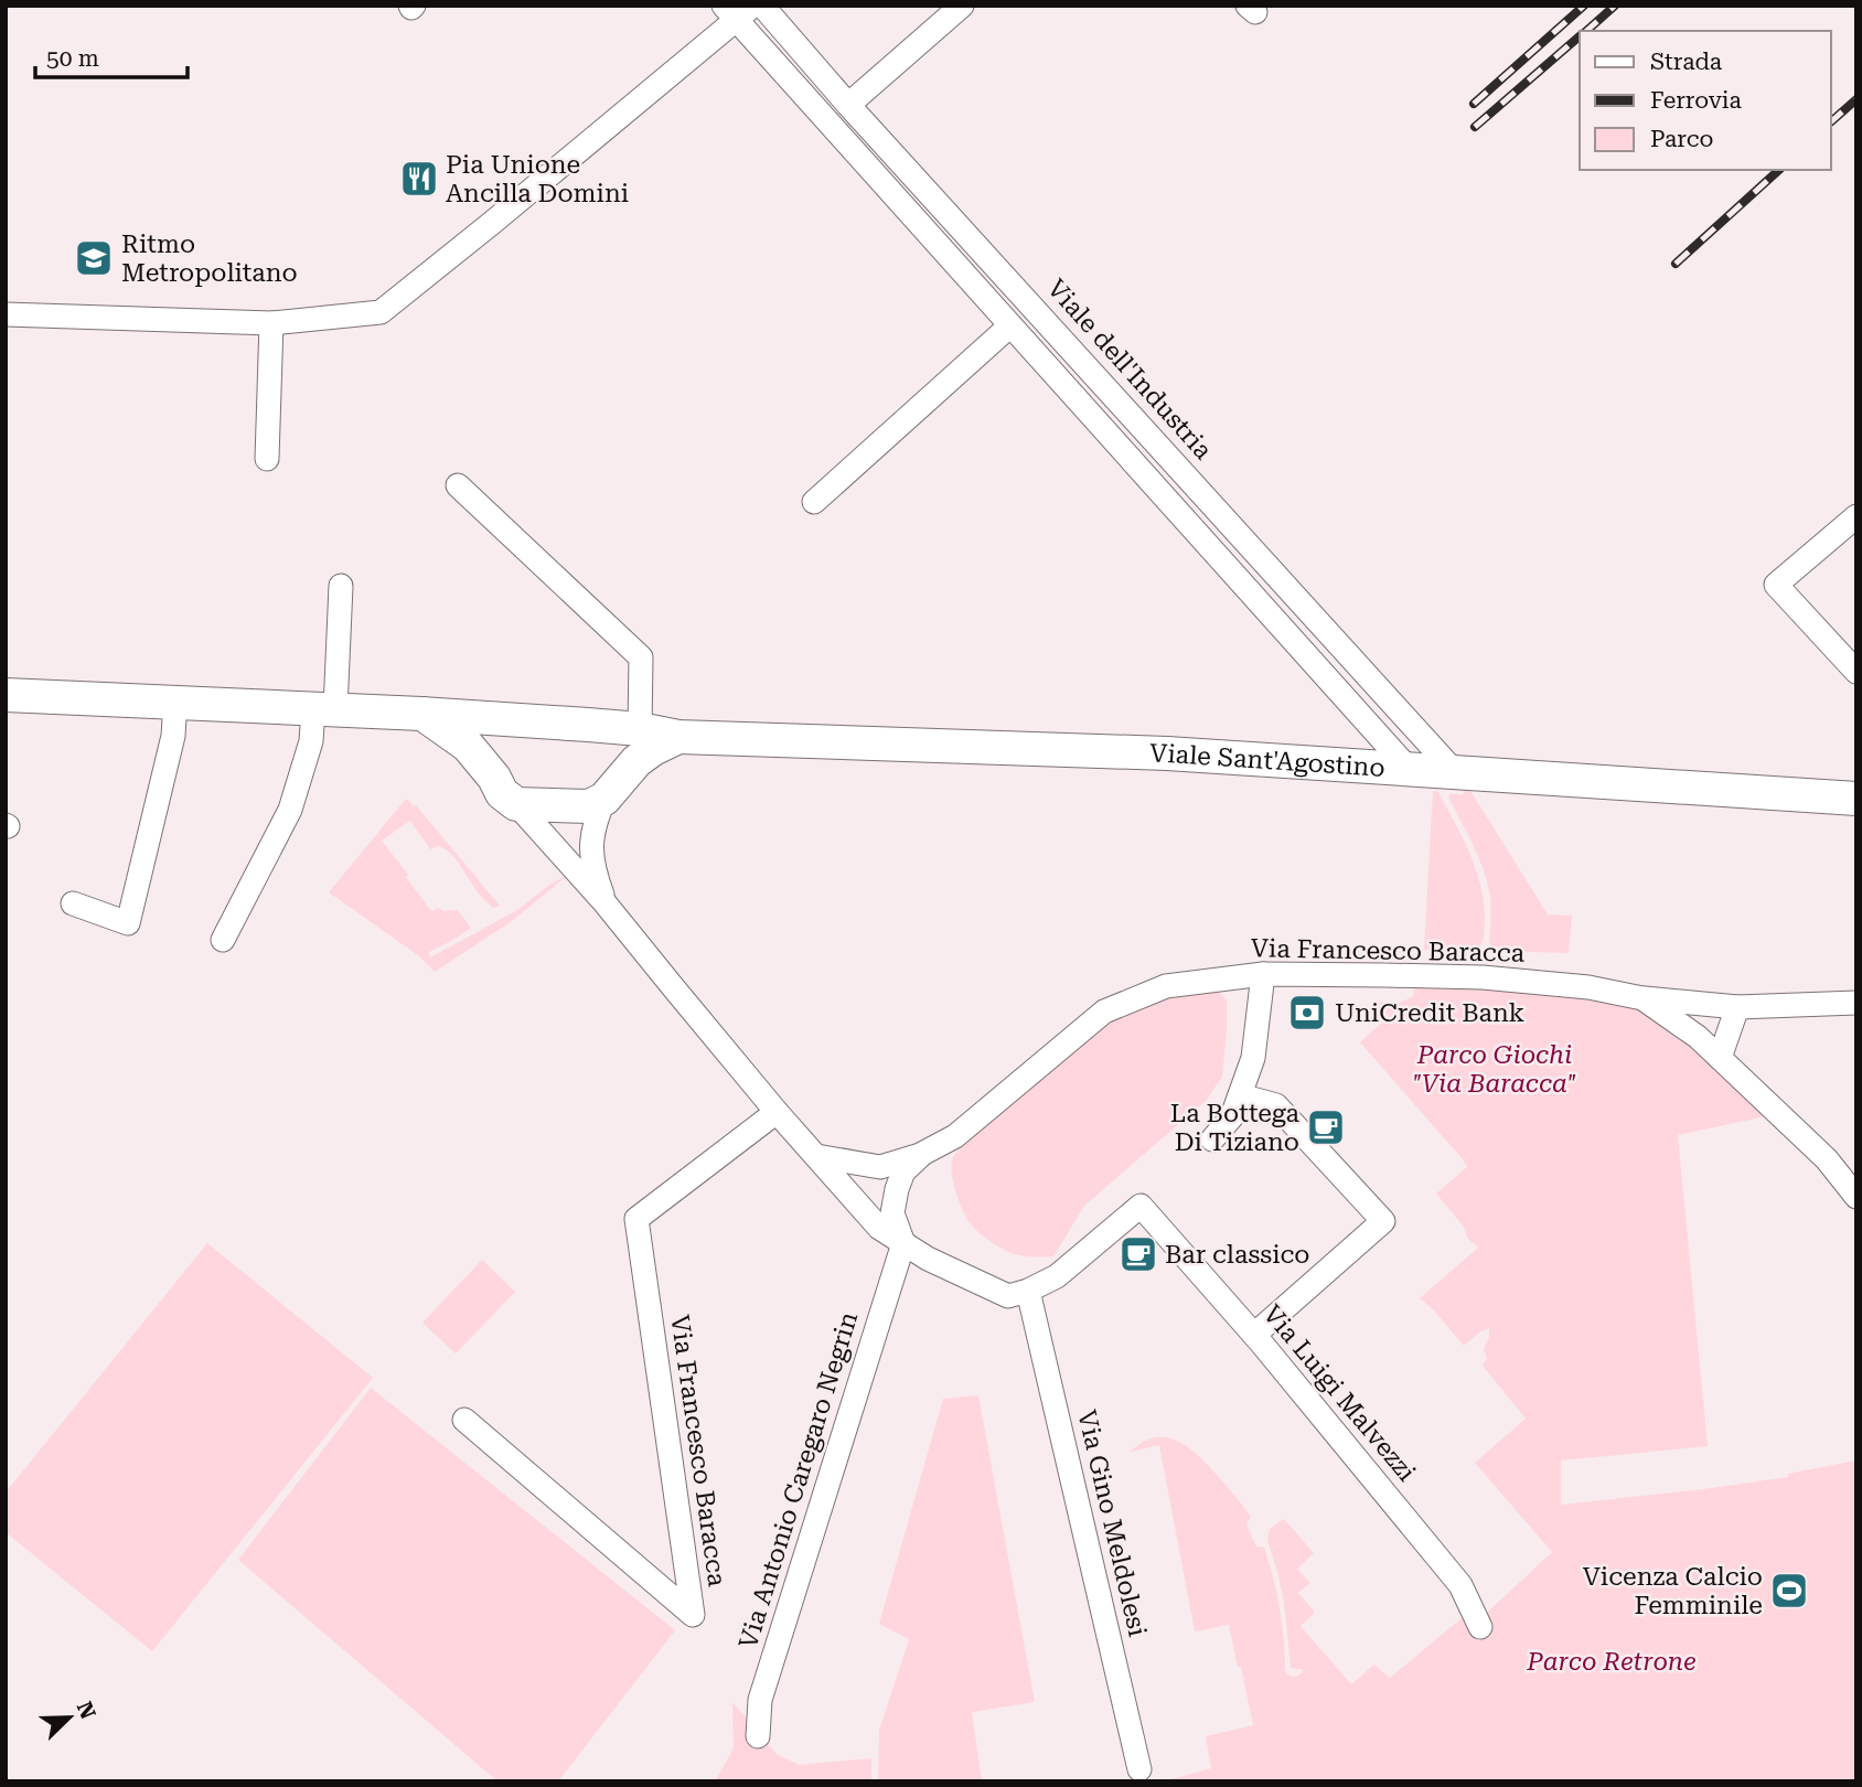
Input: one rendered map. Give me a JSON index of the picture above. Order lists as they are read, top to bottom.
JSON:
{
  "streets": {
    "main road": ["Viale Sant'Agostino"],
    "street": [
      "Viale dell'Industria",
      "Via Francesco Baracca",
      "Via Luigi Malvezzi",
      "Via Antonio Caregaro Negrin",
      "Via Gino Meldolesi"
    ]
  },
  "crossings": [
    ["Viale dell'Industria", "Viale Sant'Agostino"],
    ["Via Luigi Malvezzi", "Via Gino Meldolesi"]
  ],
  "parks": ["Parco Giochi \"Via Baracca\"", "Parco Retrone"],
  "places": {
    "restaurant": ["Pia Unione Ancilla Domini"],
    "school or university": ["Ritmo Metropolitano"],
    "bank": ["UniCredit Bank"],
    "cafe": ["La Bottega Di Tiziano", "Bar classico"],
    "sports": ["Vicenza Calcio Femminile"]
  },
  "legend": ["Strada", "Ferrovia", "Parco"],
  "scale_bar": "50 m",
  "north": "top right"
}
